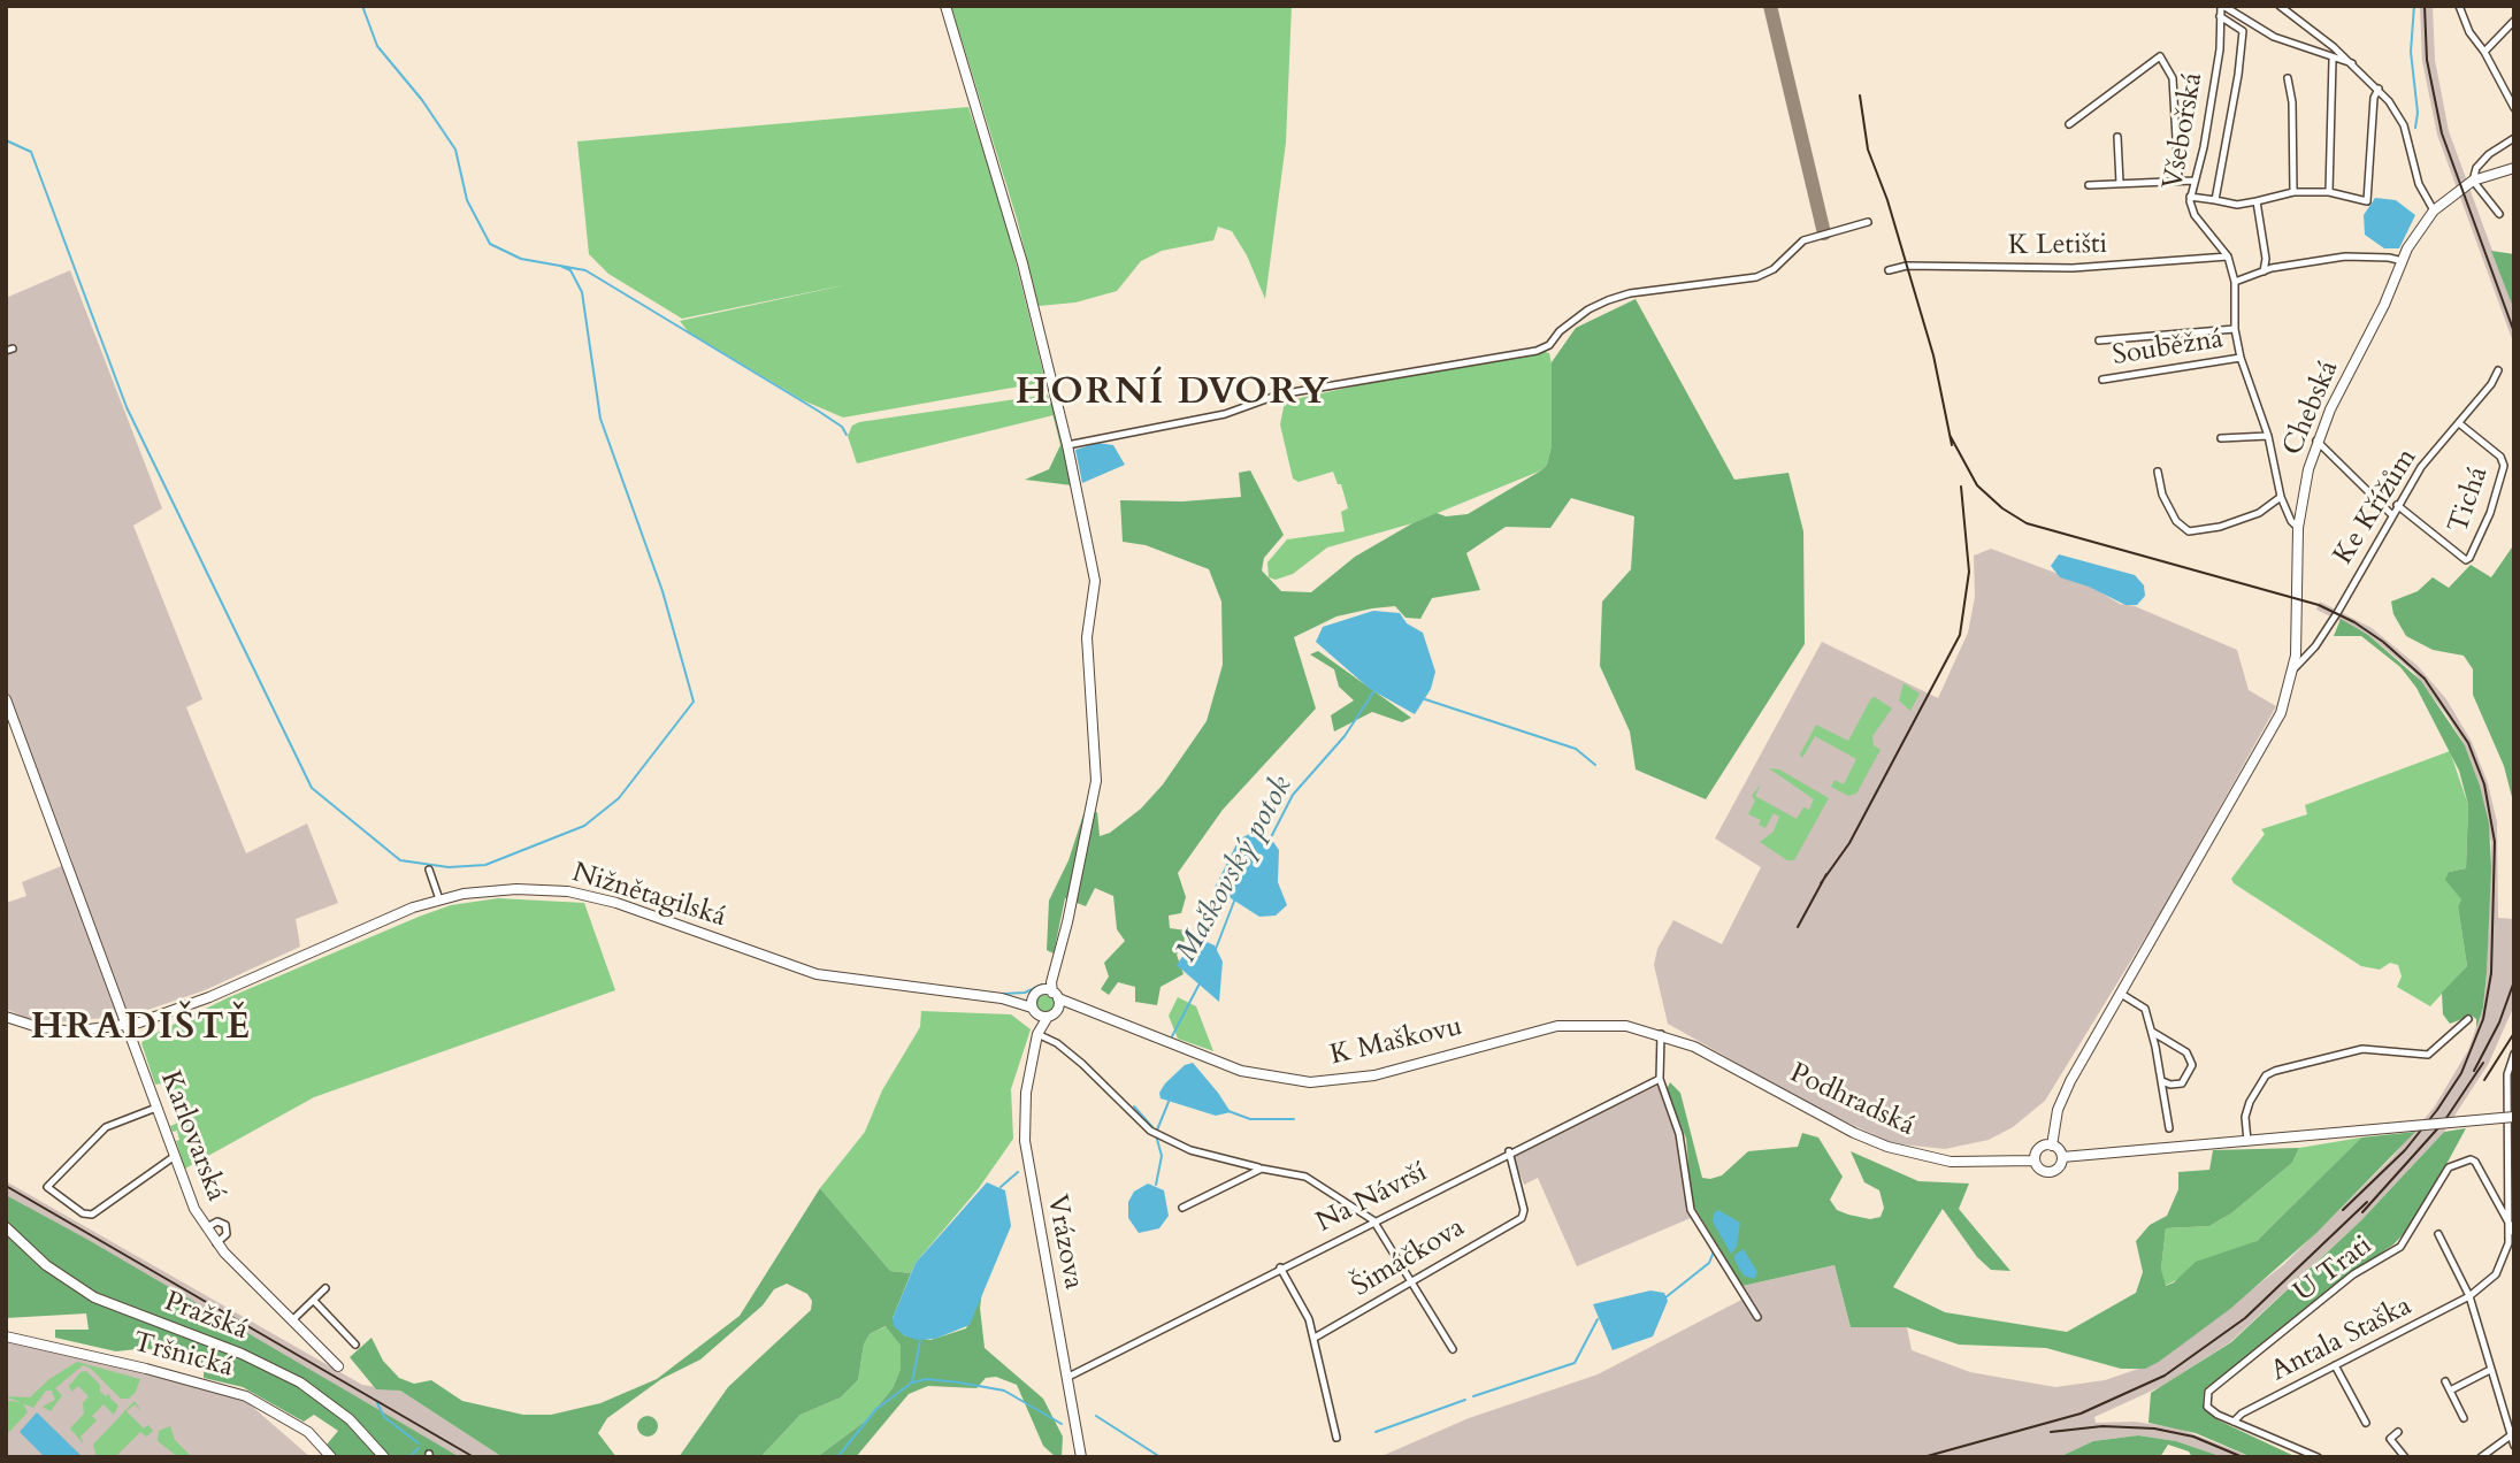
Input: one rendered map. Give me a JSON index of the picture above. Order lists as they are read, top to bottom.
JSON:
{
  "streets": {
    "street": [
      "Všebořská",
      "K Letišti",
      "Souběžná",
      "Chebská",
      "Tichá",
      "Ke Křížům",
      "Nižnětagilská",
      "K Maškovu",
      "Podhradská",
      "Karlovarská",
      "Na Návrší",
      "Vrázova",
      "Šimáčkova",
      "U Trati",
      "Pražská",
      "Antala Staška",
      "Tršnická"
    ]
  },
  "crossings": [
    ["Všebořská", "K Letišti"],
    ["Všebořská", "Souběžná"],
    ["Všebořská", "Chebská"],
    ["Chebská", "Ke Křížům"],
    ["Tichá", "Ke Křížům"],
    ["Nižnětagilská", "K Maškovu"],
    ["Nižnětagilská", "Karlovarská"],
    ["Nižnětagilská", "Vrázova"],
    ["K Maškovu", "Podhradská"],
    ["Na Návrší", "Vrázova"],
    ["Na Návrší", "Šimáčkova"],
    ["U Trati", "Antala Staška"]
  ],
  "districts": ["HORNÍ DVORY", "HRADIŠTĚ"],
  "water": ["Maškovský potok"]
}
